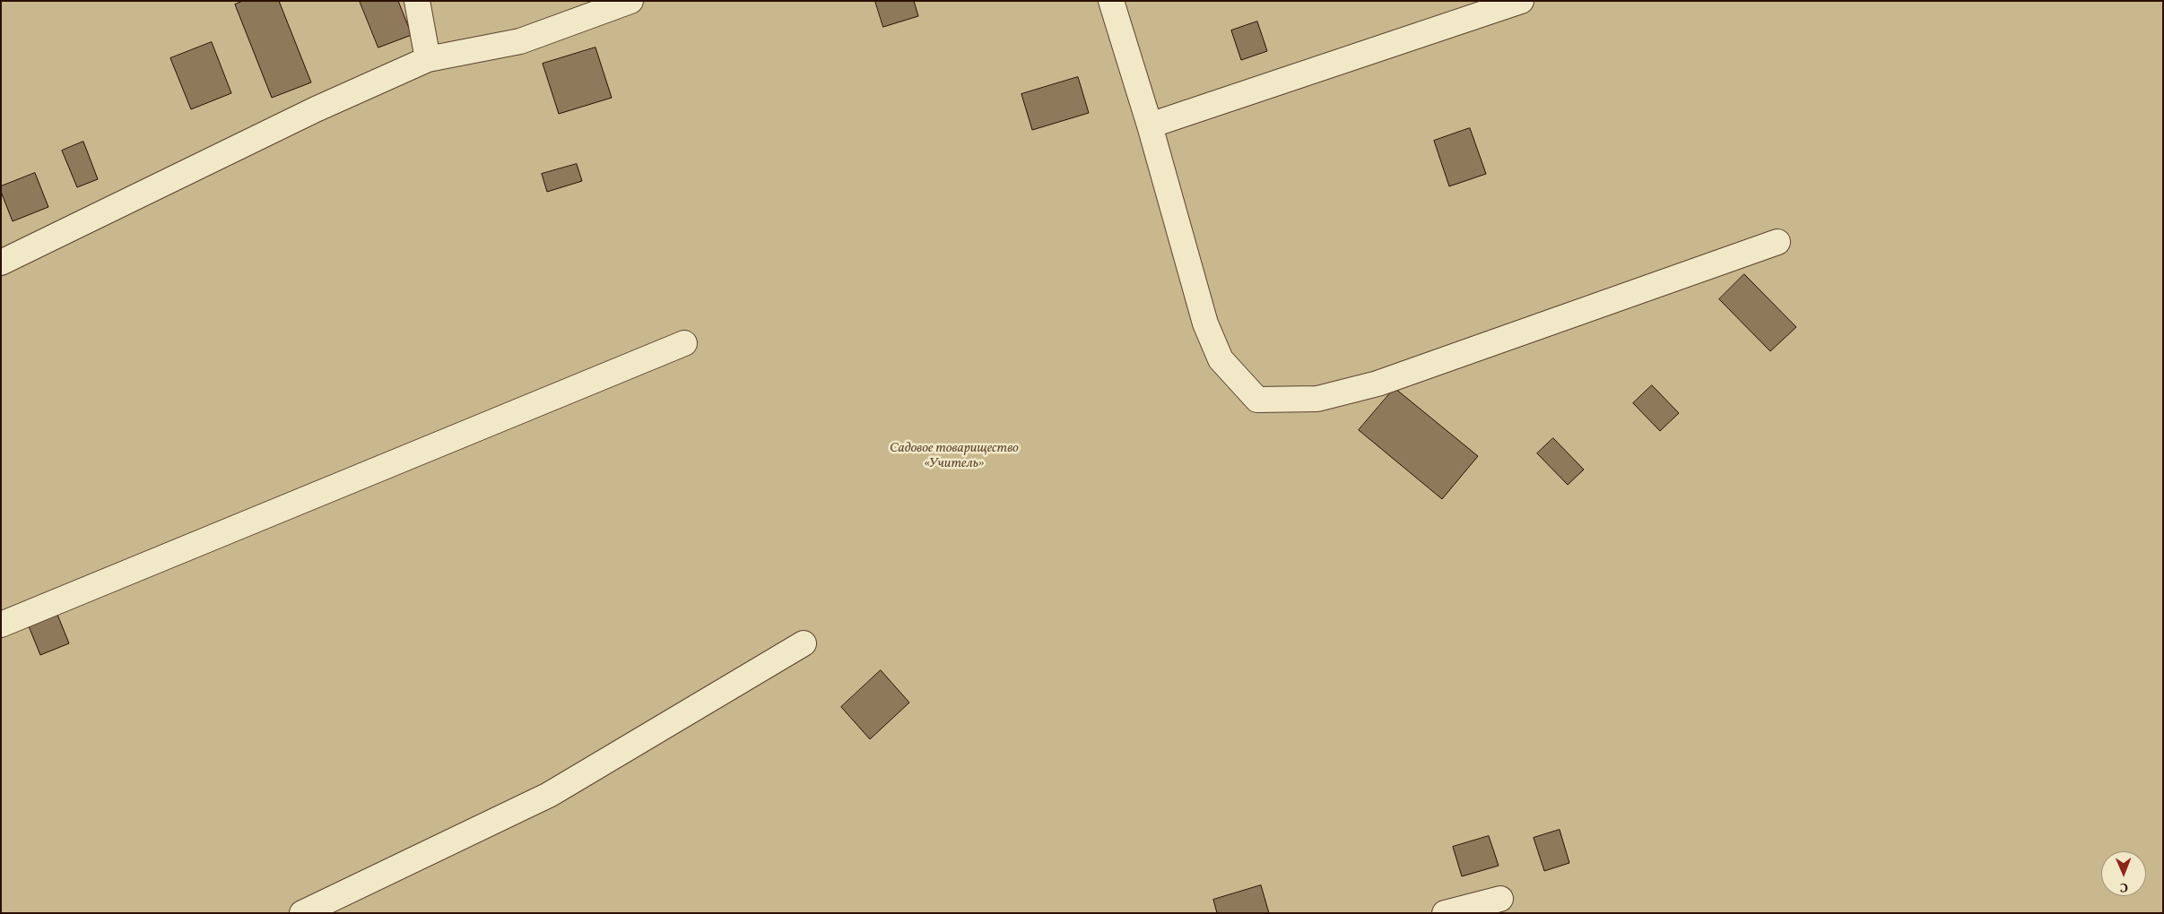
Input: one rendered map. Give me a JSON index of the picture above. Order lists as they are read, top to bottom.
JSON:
{
  "parks": ["Садовое товарищество «Учитель»"],
  "north": "bottom"
}
